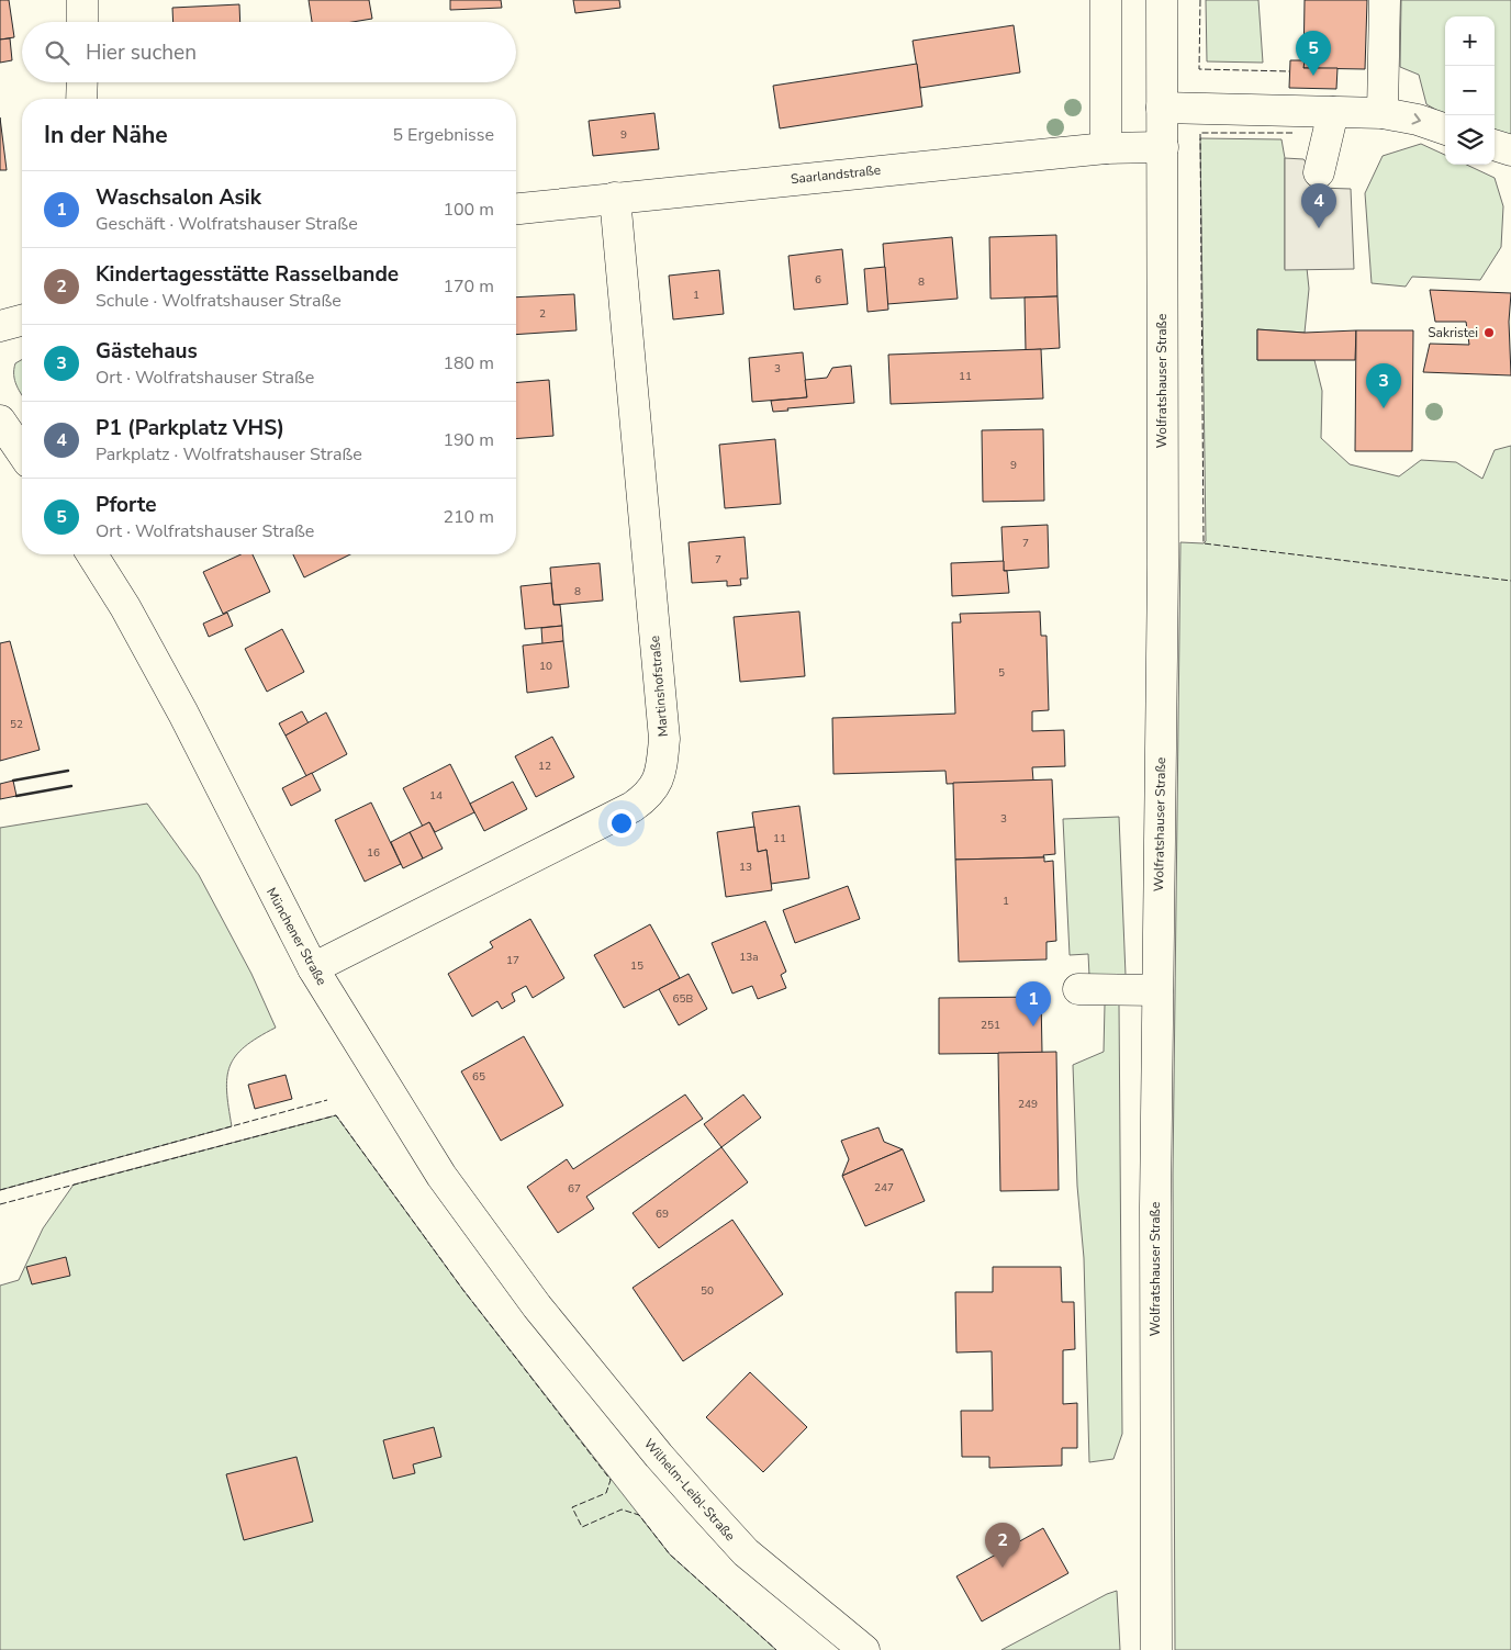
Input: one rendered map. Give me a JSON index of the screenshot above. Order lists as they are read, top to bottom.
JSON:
{
  "streets": {
    "street": [
      "Saarlandstraße",
      "Wolfratshauser Straße",
      "Martinshofstraße",
      "Münchener Straße",
      "Wilhelm-Leibl-Straße"
    ]
  },
  "crossings": [
    ["Saarlandstraße", "Wolfratshauser Straße"],
    ["Saarlandstraße", "Martinshofstraße"],
    ["Martinshofstraße", "Münchener Straße"],
    ["Münchener Straße", "Wilhelm-Leibl-Straße"]
  ],
  "places": ["Sakristei"],
  "house_numbers": [
    "9",
    "6",
    "8",
    "1",
    "2",
    "3",
    "11",
    "9",
    "7",
    "7",
    "8",
    "10",
    "5",
    "52",
    "12",
    "14",
    "3",
    "11",
    "16",
    "13",
    "1",
    "13a",
    "17",
    "15",
    "65B",
    "251",
    "65",
    "249",
    "247",
    "67",
    "69",
    "50"
  ],
  "page": {
    "map_buttons": ["+", "−"],
    "search": "Hier suchen",
    "pins": [
      "5",
      "4",
      "3",
      "1",
      "2"
    ],
    "heading": ["In der Nähe", "5 Ergebnisse"],
    "list": [
      {
        "mark": "1",
        "name": "Waschsalon Asik",
        "note": "Geschäft · Wolfratshauser Straße",
        "value": "100 m"
      },
      {
        "mark": "2",
        "name": "Kindertagesstätte Rasselbande",
        "note": "Schule · Wolfratshauser Straße",
        "value": "170 m"
      },
      {
        "mark": "3",
        "name": "Gästehaus",
        "note": "Ort · Wolfratshauser Straße",
        "value": "180 m"
      },
      {
        "mark": "4",
        "name": "P1 (Parkplatz VHS)",
        "note": "Parkplatz · Wolfratshauser Straße",
        "value": "190 m"
      },
      {
        "mark": "5",
        "name": "Pforte",
        "note": "Ort · Wolfratshauser Straße",
        "value": "210 m"
      }
    ]
  }
}
